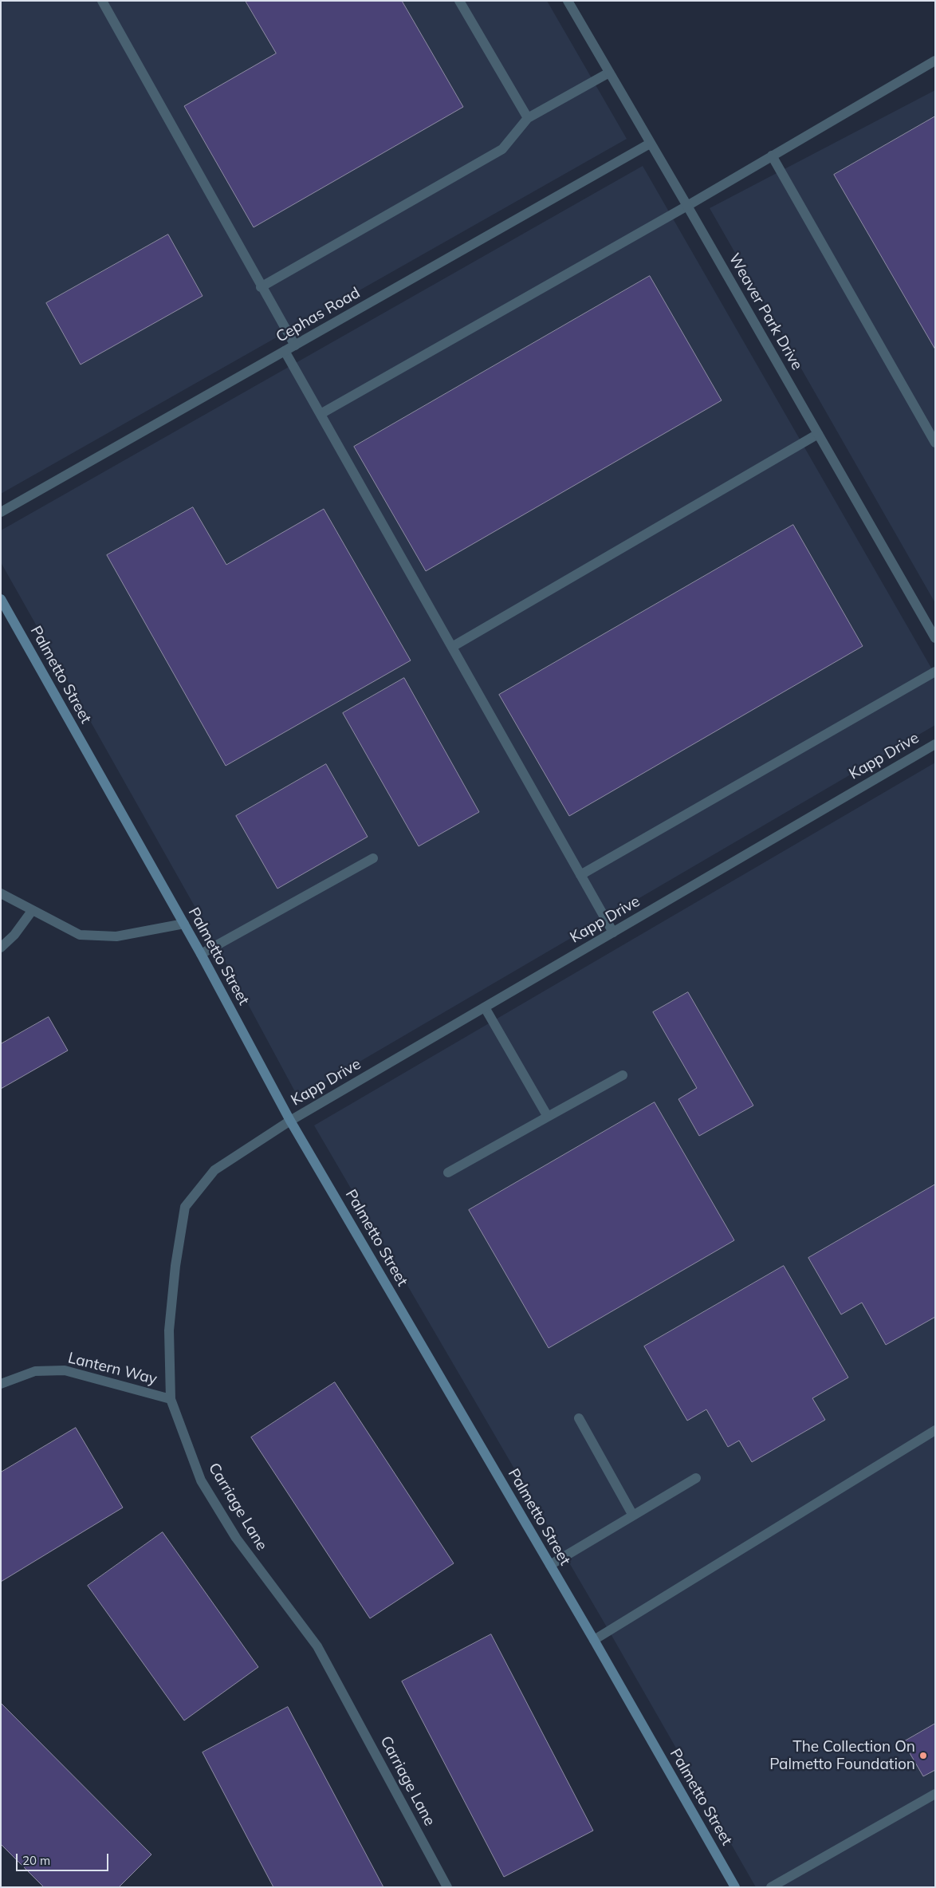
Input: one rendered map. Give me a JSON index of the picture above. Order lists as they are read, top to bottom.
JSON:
{
  "streets": {
    "street": [
      "Weaver Park Drive",
      "Cephas Road",
      "Palmetto Street",
      "Kapp Drive",
      "Lantern Way",
      "Carriage Lane"
    ]
  },
  "crossings": [
    ["Weaver Park Drive", "Cephas Road"],
    ["Palmetto Street", "Kapp Drive"],
    ["Palmetto Street", "Carriage Lane"],
    ["Kapp Drive", "Carriage Lane"],
    ["Lantern Way", "Carriage Lane"]
  ],
  "places": ["The Collection On Palmetto Foundation"],
  "scale_bar": "20 m"
}
